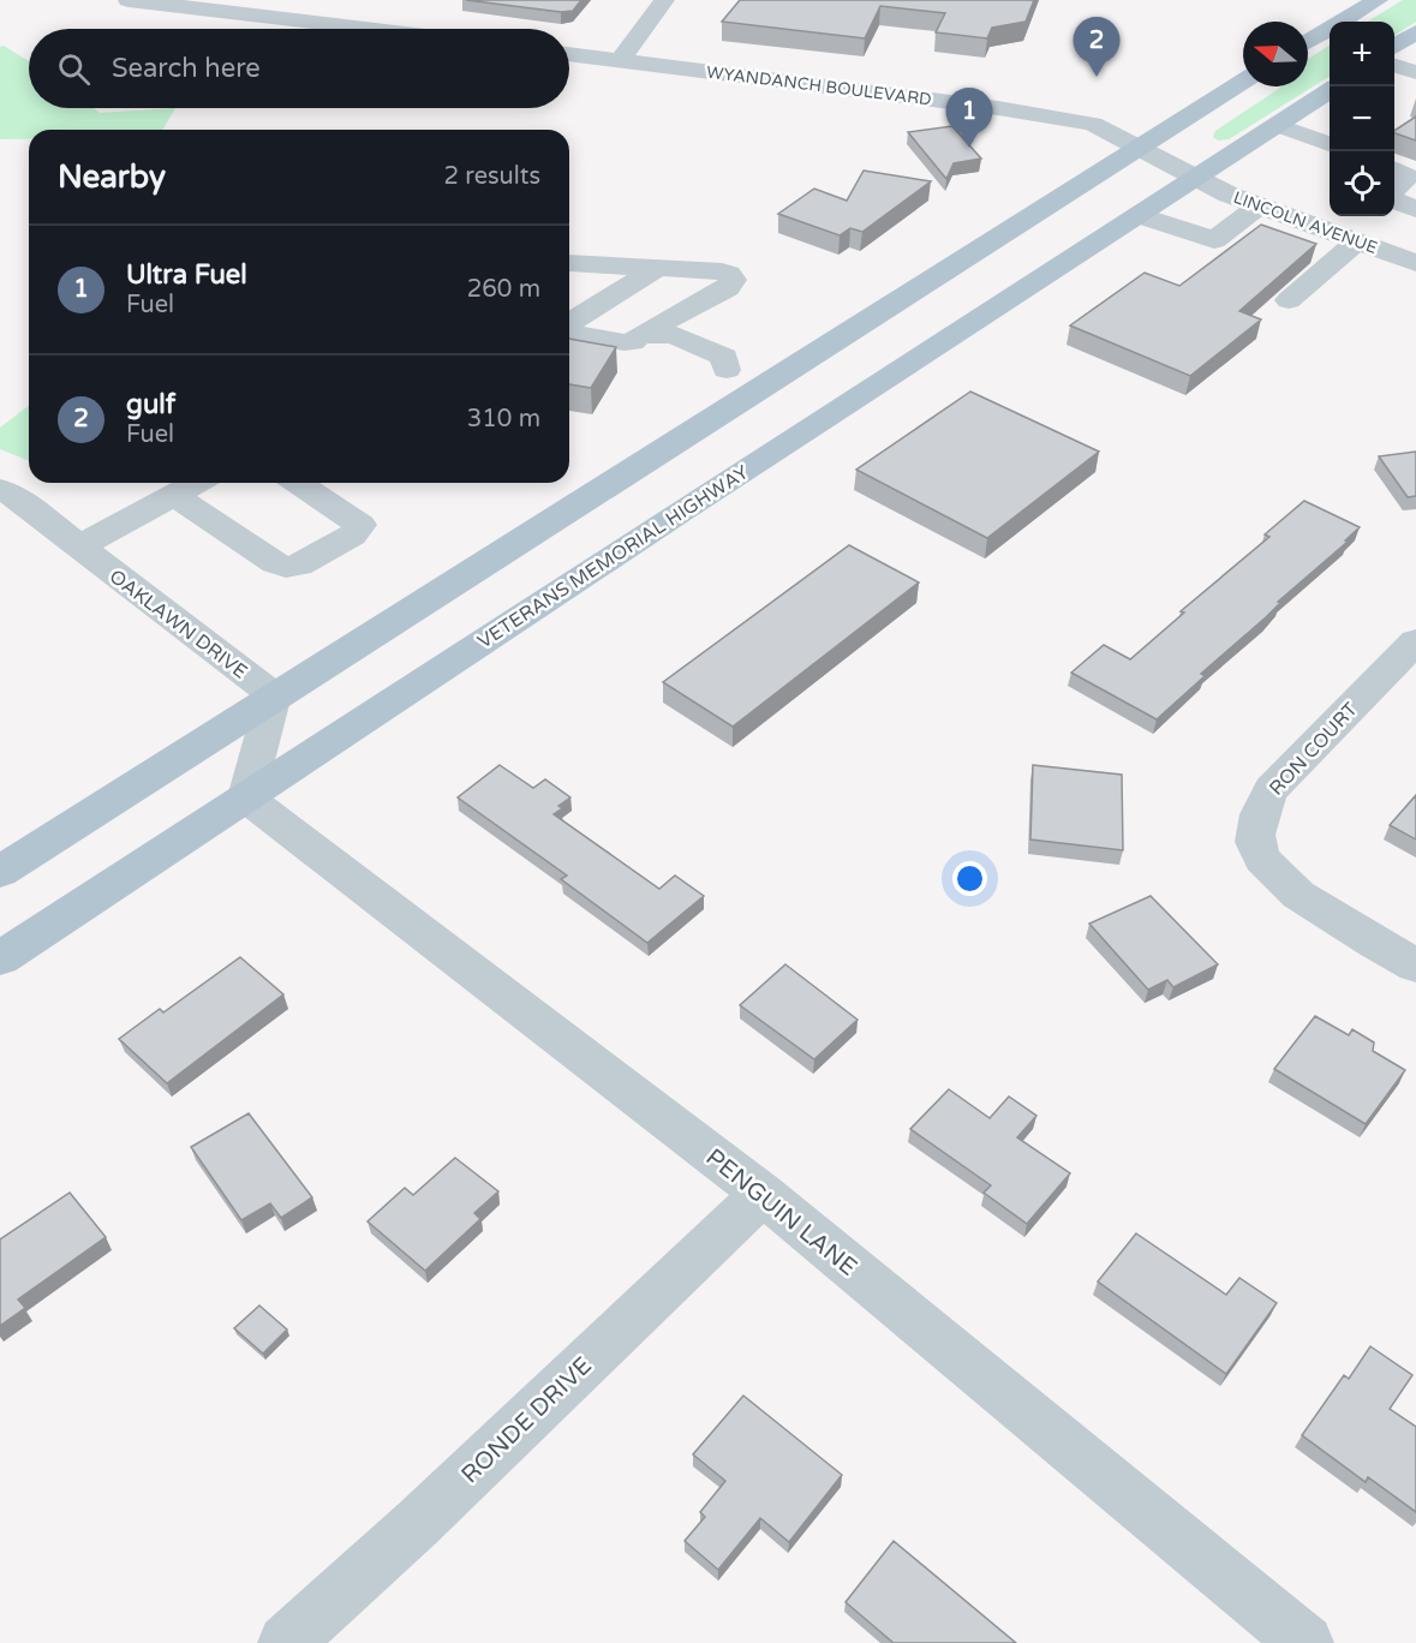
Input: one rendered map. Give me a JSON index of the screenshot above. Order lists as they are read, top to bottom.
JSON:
{
  "streets": {
    "main road": ["VETERANS MEMORIAL HIGHWAY"],
    "street": [
      "WYANDANCH BOULEVARD",
      "LINCOLN AVENUE",
      "OAKLAWN DRIVE",
      "RON COURT",
      "PENGUIN LANE",
      "RONDE DRIVE"
    ]
  },
  "crossings": [
    ["WYANDANCH BOULEVARD", "LINCOLN AVENUE"],
    ["WYANDANCH BOULEVARD", "VETERANS MEMORIAL HIGHWAY"],
    ["LINCOLN AVENUE", "VETERANS MEMORIAL HIGHWAY"],
    ["VETERANS MEMORIAL HIGHWAY", "PENGUIN LANE"],
    ["PENGUIN LANE", "RONDE DRIVE"]
  ],
  "north": "left",
  "page": {
    "pins": ["2", "1"],
    "map_buttons": ["+", "−"],
    "search": "Search here",
    "heading": ["Nearby", "2 results"],
    "list": [
      {
        "mark": "1",
        "name": "Ultra Fuel",
        "note": "Fuel",
        "value": "260 m"
      },
      {
        "mark": "2",
        "name": "gulf",
        "note": "Fuel",
        "value": "310 m"
      }
    ]
  }
}
